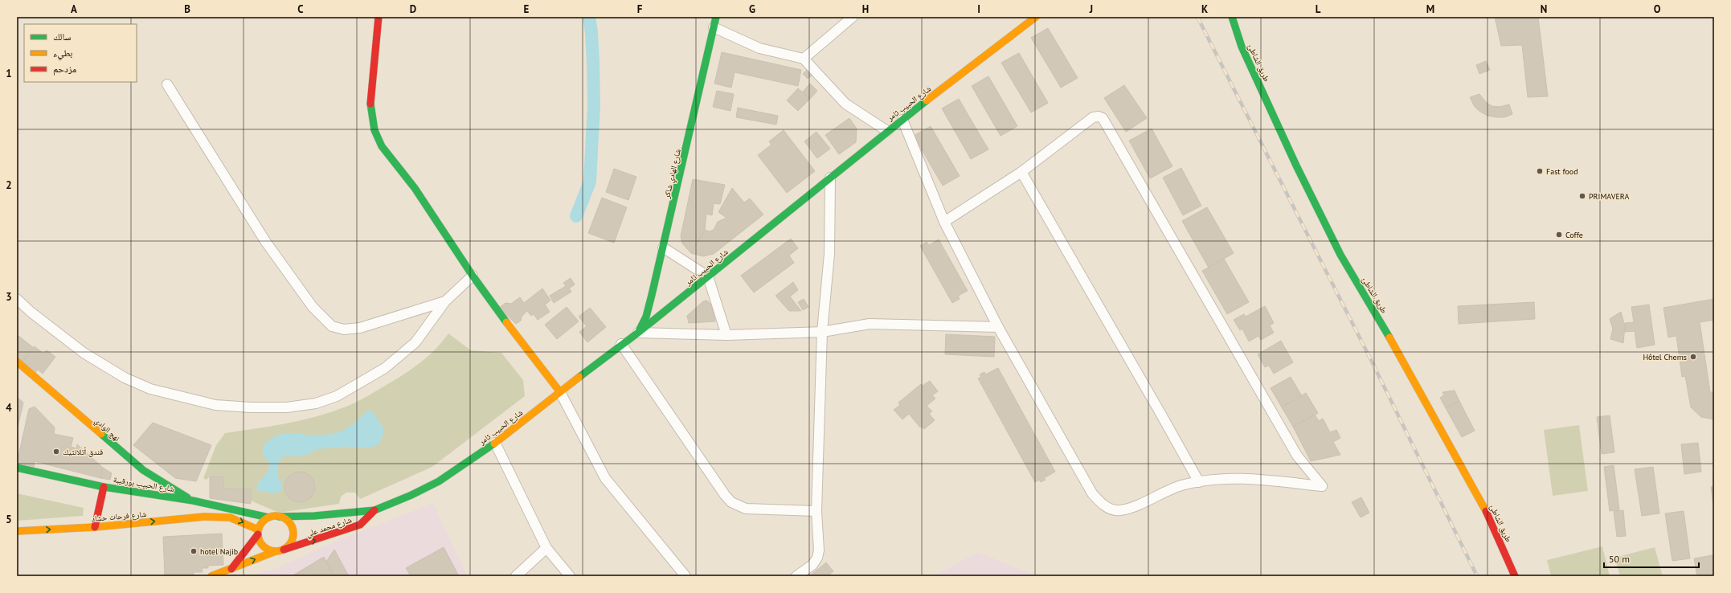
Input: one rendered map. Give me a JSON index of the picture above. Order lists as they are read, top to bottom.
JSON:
{
  "streets": {
    "street": [
      "طريق الشاطئ",
      "شارع الحبيب ثامر",
      "شارع الهادي شاكر",
      "نهج الوادي",
      "شارع الحبيب بورقيبة",
      "شارع فرحات حشاد",
      "شارع محمد علي"
    ]
  },
  "crossings": [
    ["شارع الحبيب ثامر", "شارع الهادي شاكر"],
    ["شارع الحبيب ثامر", "شارع محمد علي"],
    ["نهج الوادي", "شارع الحبيب بورقيبة"],
    ["شارع الحبيب بورقيبة", "شارع فرحات حشاد"],
    ["شارع الحبيب بورقيبة", "شارع محمد علي"],
    ["شارع فرحات حشاد", "شارع محمد علي"]
  ],
  "one_way": ["شارع فرحات حشاد"],
  "places": [
    "Fast food",
    "PRIMAVERA",
    "Coffe",
    "Hôtel Chems",
    "فندق أتلانتيك",
    "hotel Najib"
  ],
  "legend": ["سالك", "بطيء", "مزدحم"],
  "scale_bar": "50 m",
  "grid": {
    "columns": [
      "A",
      "B",
      "C",
      "D",
      "E",
      "F",
      "G",
      "H",
      "I",
      "J",
      "K",
      "L",
      "M",
      "N",
      "O"
    ],
    "rows": [
      "1",
      "2",
      "3",
      "4",
      "5"
    ]
  }
}
